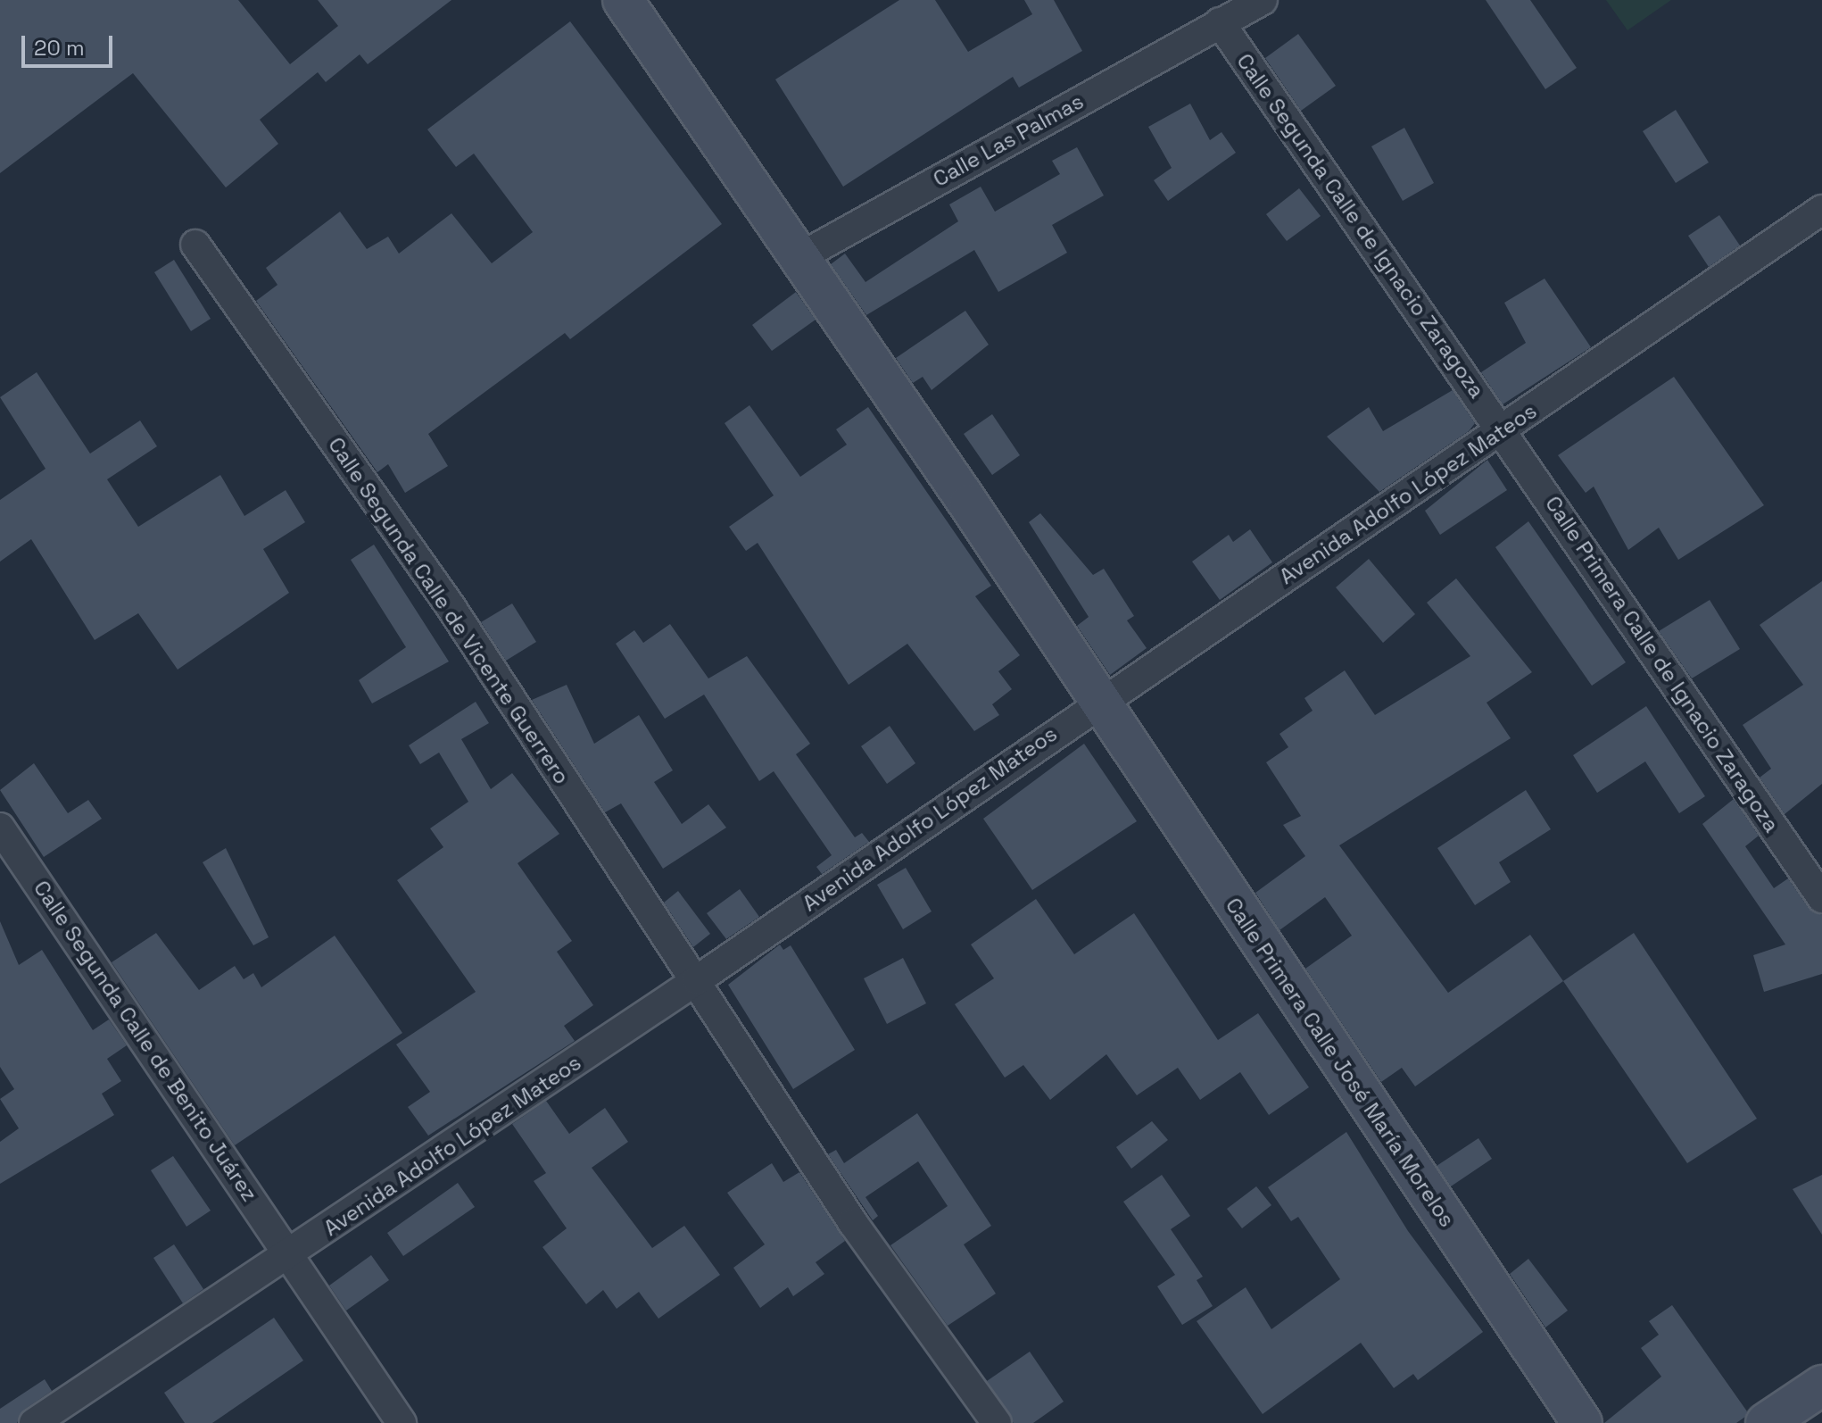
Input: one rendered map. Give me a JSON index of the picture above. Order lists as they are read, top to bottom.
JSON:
{
  "streets": {
    "street": [
      "Calle Las Palmas",
      "Calle Segunda Calle de Ignacio Zaragoza",
      "Avenida Adolfo López Mateos",
      "Calle Segunda Calle de Vicente Guerrero",
      "Calle Primera Calle de Ignacio Zaragoza",
      "Calle Segunda Calle de Benito Juárez",
      "Calle Primera Calle José María Morelos"
    ]
  },
  "crossings": [
    ["Calle Las Palmas", "Calle Segunda Calle de Ignacio Zaragoza"],
    ["Calle Las Palmas", "Calle Primera Calle José María Morelos"],
    ["Calle Segunda Calle de Ignacio Zaragoza", "Avenida Adolfo López Mateos"],
    ["Calle Segunda Calle de Ignacio Zaragoza", "Calle Primera Calle de Ignacio Zaragoza"],
    ["Avenida Adolfo López Mateos", "Calle Segunda Calle de Vicente Guerrero"],
    ["Avenida Adolfo López Mateos", "Calle Primera Calle de Ignacio Zaragoza"],
    ["Avenida Adolfo López Mateos", "Calle Segunda Calle de Benito Juárez"],
    ["Avenida Adolfo López Mateos", "Calle Primera Calle José María Morelos"]
  ],
  "scale_bar": "20 m"
}
